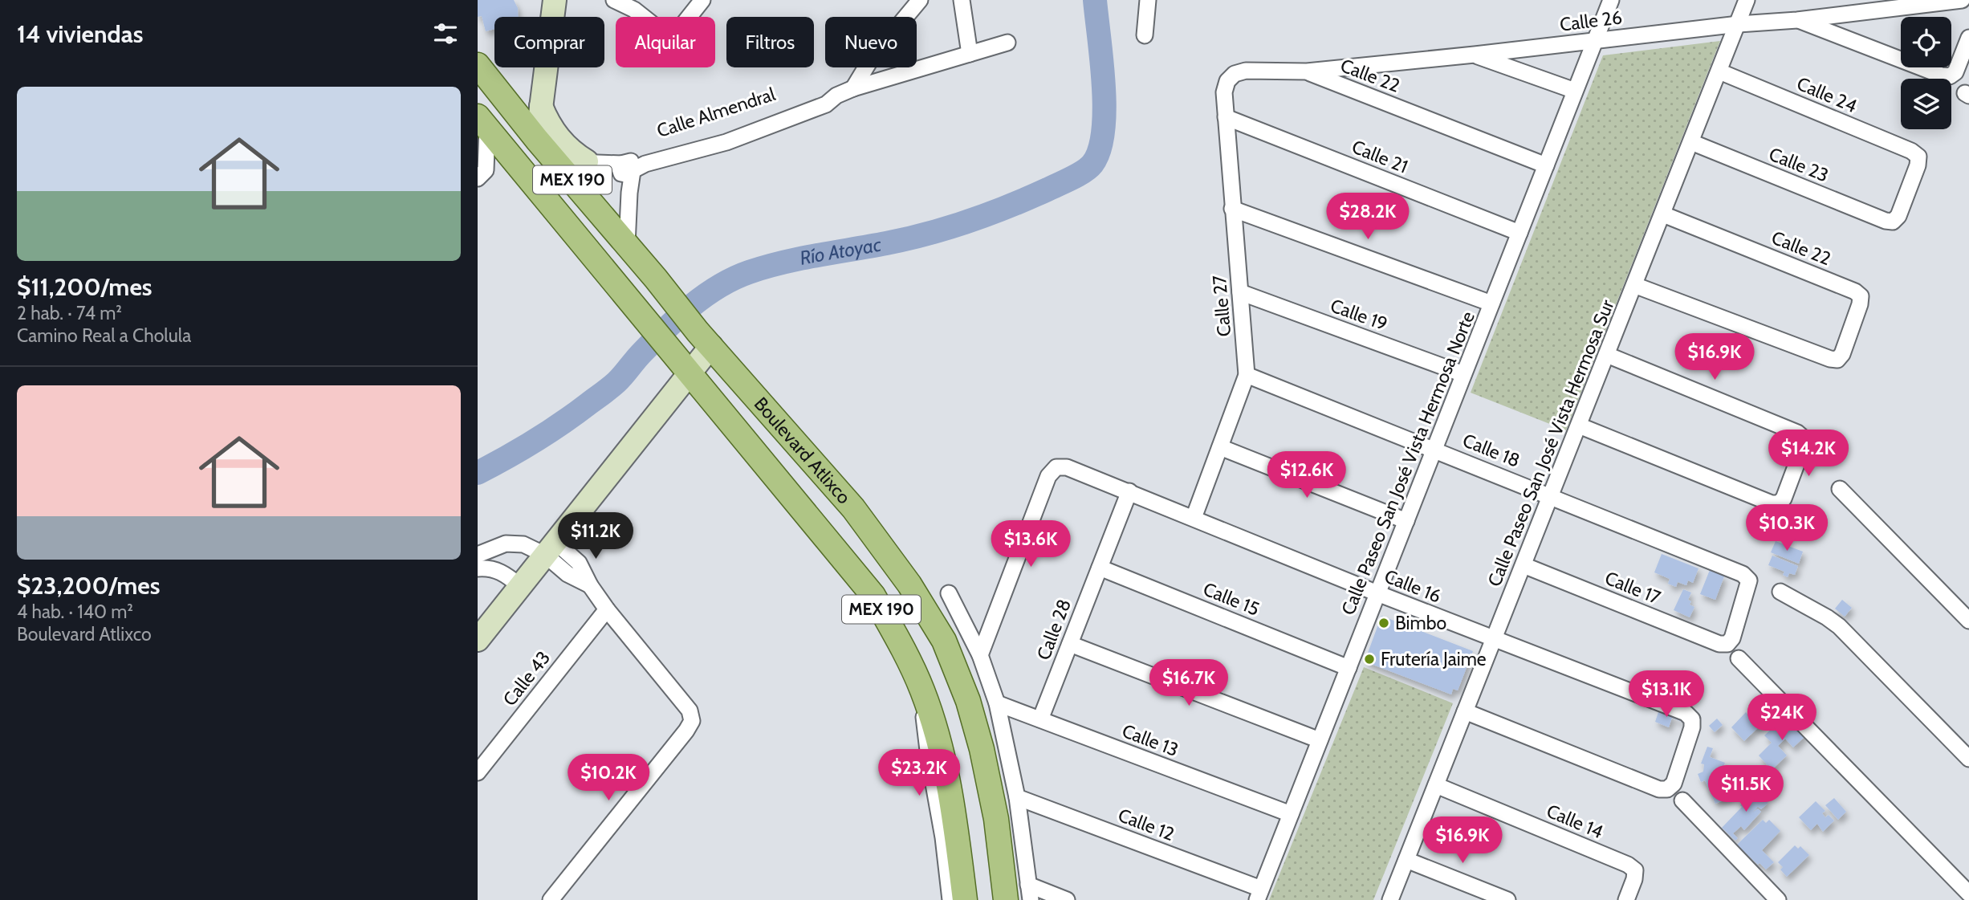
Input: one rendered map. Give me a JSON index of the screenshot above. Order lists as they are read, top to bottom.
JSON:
{
  "streets": {
    "main road": ["MEX 190", "Boulevard Atlixco"],
    "street": [
      "Calle 26",
      "Calle 22",
      "Calle 24",
      "Calle Almendral",
      "Calle 21",
      "Calle 23",
      "Calle 27",
      "Calle 19",
      "Calle Paseo San José Vista Hermosa Sur",
      "Calle 18",
      "Calle Paseo San José Vista Hermosa Norte",
      "Calle 16",
      "Calle 17",
      "Calle 15",
      "Calle 28",
      "Calle 43",
      "Calle 13",
      "Calle 14",
      "Calle 12"
    ]
  },
  "crossings": [
    ["Calle 26", "Calle 22"],
    ["Calle 26", "Calle 27"],
    ["Calle 26", "Calle Paseo San José Vista Hermosa Sur"],
    ["Calle 26", "Calle Paseo San José Vista Hermosa Norte"],
    ["Calle 22", "Calle Paseo San José Vista Hermosa Sur"],
    ["Calle 22", "Calle Paseo San José Vista Hermosa Norte"],
    ["Calle 24", "Calle 23"],
    ["Calle 24", "Calle Paseo San José Vista Hermosa Sur"],
    ["Calle Almendral", "Boulevard Atlixco"],
    ["Calle 21", "Calle 27"],
    ["Calle 21", "Calle Paseo San José Vista Hermosa Norte"],
    ["Calle 23", "Calle Paseo San José Vista Hermosa Sur"],
    ["Calle 27", "Calle 19"],
    ["Calle 27", "Calle 18"],
    ["Calle 27", "Calle 16"],
    ["Calle 19", "Calle Paseo San José Vista Hermosa Norte"],
    ["Calle Paseo San José Vista Hermosa Sur", "Calle 18"],
    ["Calle Paseo San José Vista Hermosa Sur", "Calle 16"],
    ["Calle Paseo San José Vista Hermosa Sur", "Calle 17"],
    ["Calle Paseo San José Vista Hermosa Sur", "Calle 14"],
    ["Calle 18", "Calle Paseo San José Vista Hermosa Norte"],
    ["Calle 18", "Calle 17"],
    ["Calle Paseo San José Vista Hermosa Norte", "Calle 16"],
    ["Calle Paseo San José Vista Hermosa Norte", "Calle 15"],
    ["Calle Paseo San José Vista Hermosa Norte", "Calle 13"],
    ["Calle Paseo San José Vista Hermosa Norte", "Calle 12"],
    ["Calle 16", "Calle 28"],
    ["Calle 15", "Calle 28"],
    ["Calle 28", "Calle 13"]
  ],
  "water": ["Río Atoyac"],
  "places": ["Bimbo", "Frutería Jaime"],
  "page": {
    "heading": "14 viviendas",
    "chip": [
      "Comprar",
      "Alquilar",
      "Filtros",
      "Nuevo"
    ],
    "list": [
      {
        "name": "$11,200/mes",
        "note": "2 hab. · 74 m² · Camino Real a Cholula"
      },
      {
        "name": "$23,200/mes",
        "note": "4 hab. · 140 m² · Boulevard Atlixco"
      }
    ],
    "price": [
      "$28.2K",
      "$16.9K",
      "$14.2K",
      "$12.6K",
      "$10.3K",
      "$11.2K",
      "$13.6K",
      "$16.7K",
      "$13.1K",
      "$24K",
      "$23.2K",
      "$10.2K",
      "$11.5K",
      "$16.9K"
    ]
  }
}
